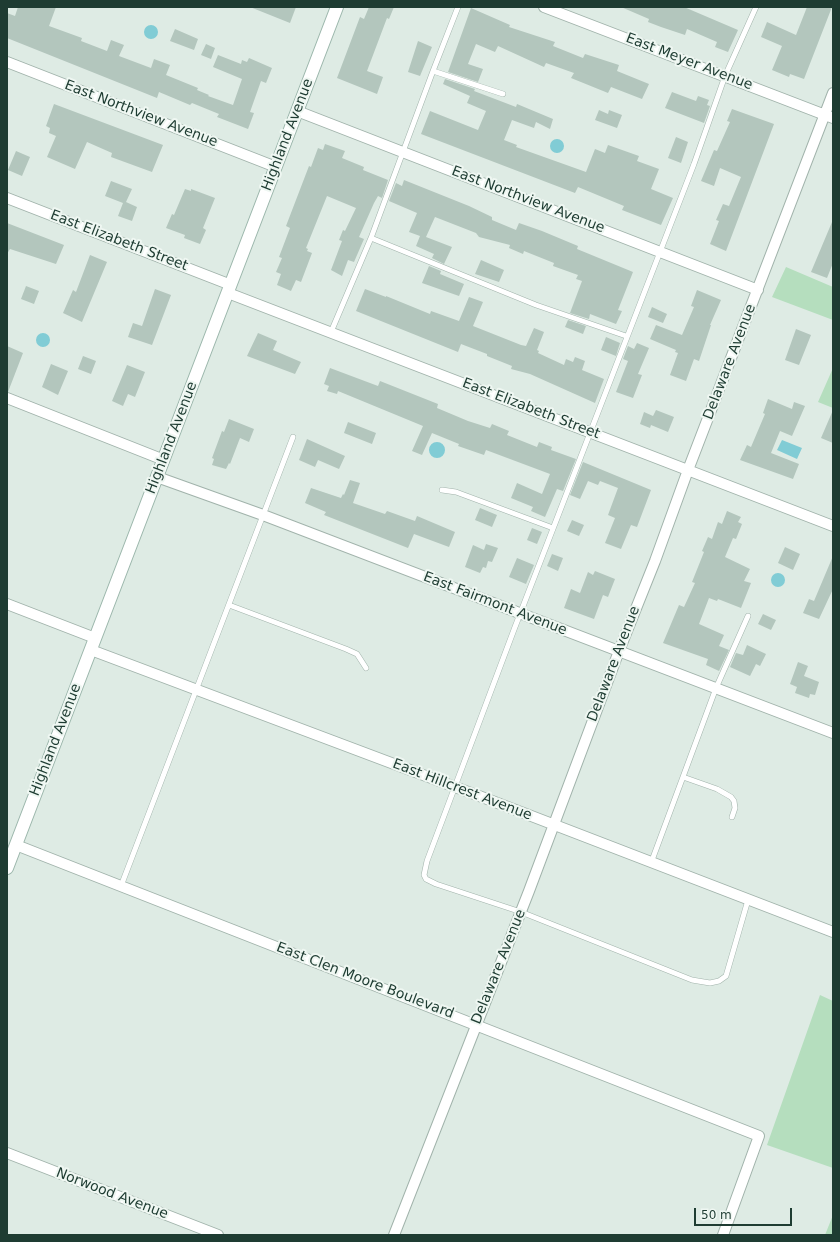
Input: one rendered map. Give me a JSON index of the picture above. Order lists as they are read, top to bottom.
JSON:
{
  "streets": {
    "main road": ["Highland Avenue"],
    "street": [
      "East Meyer Avenue",
      "East Northview Avenue",
      "East Elizabeth Street",
      "Delaware Avenue",
      "East Fairmont Avenue",
      "East Hillcrest Avenue",
      "East Clen Moore Boulevard",
      "Norwood Avenue"
    ]
  },
  "crossings": [
    ["East Meyer Avenue", "Delaware Avenue"],
    ["East Northview Avenue", "Highland Avenue"],
    ["East Northview Avenue", "Delaware Avenue"],
    ["Highland Avenue", "East Elizabeth Street"],
    ["Highland Avenue", "East Fairmont Avenue"],
    ["Highland Avenue", "East Hillcrest Avenue"],
    ["Highland Avenue", "East Clen Moore Boulevard"],
    ["East Elizabeth Street", "Delaware Avenue"],
    ["Delaware Avenue", "East Fairmont Avenue"],
    ["Delaware Avenue", "East Hillcrest Avenue"],
    ["Delaware Avenue", "East Clen Moore Boulevard"]
  ],
  "scale_bar": "50 m"
}
